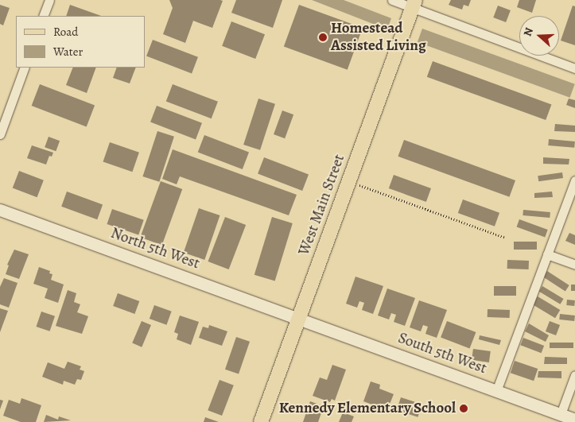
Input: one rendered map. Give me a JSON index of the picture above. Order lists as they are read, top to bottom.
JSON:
{
  "streets": {
    "main road": ["West Main Street"],
    "street": ["North 5th West", "South 5th West"]
  },
  "crossings": [
    ["West Main Street", "North 5th West"],
    ["West Main Street", "South 5th West"],
    ["North 5th West", "South 5th West"]
  ],
  "places": ["Homestead Assisted Living", "Kennedy Elementary School"],
  "legend": ["Road", "Water"],
  "north": "left"
}
